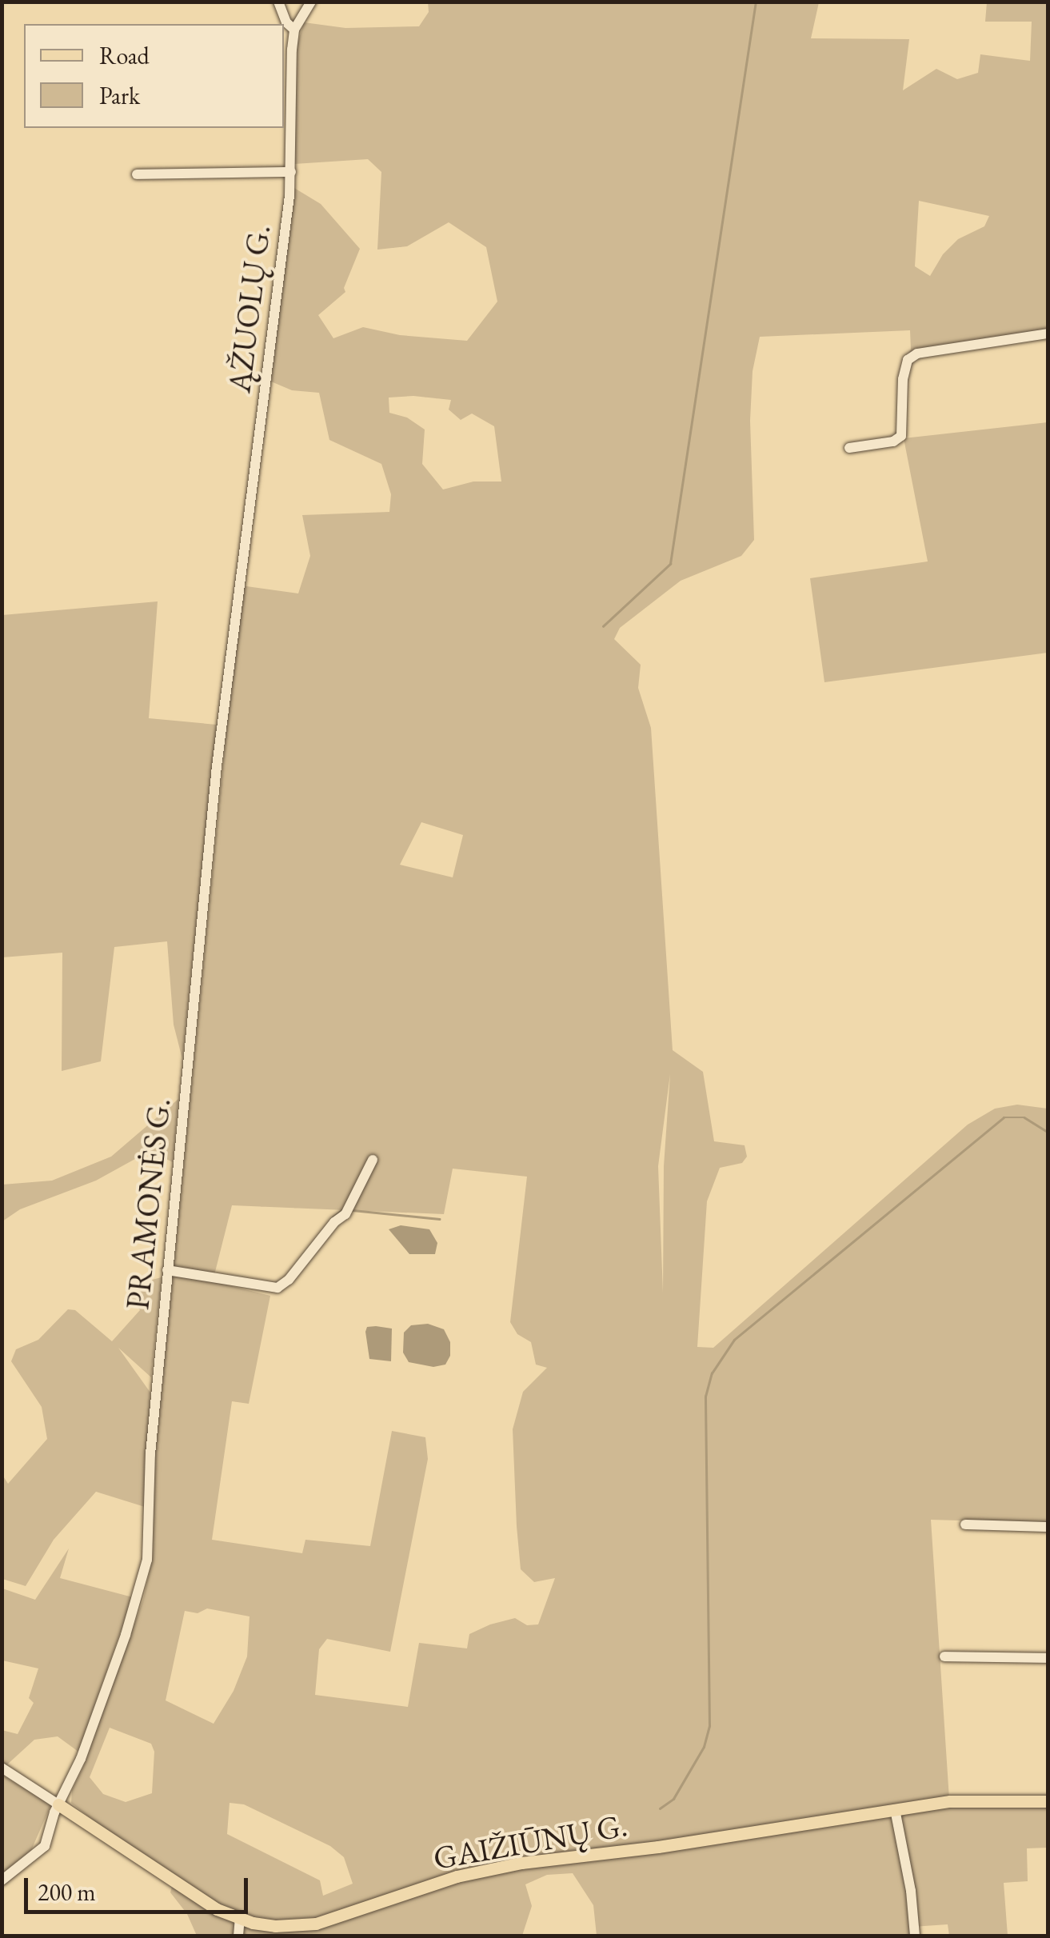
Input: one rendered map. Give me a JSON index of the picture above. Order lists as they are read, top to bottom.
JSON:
{
  "streets": {
    "main road": ["GAIŽIŪNŲ G."],
    "street": ["ĄŽUOLŲ G.", "PRAMONĖS G."]
  },
  "crossings": [
    ["ĄŽUOLŲ G.", "PRAMONĖS G."],
    ["PRAMONĖS G.", "GAIŽIŪNŲ G."]
  ],
  "legend": ["Road", "Park"],
  "scale_bar": "200 m"
}
